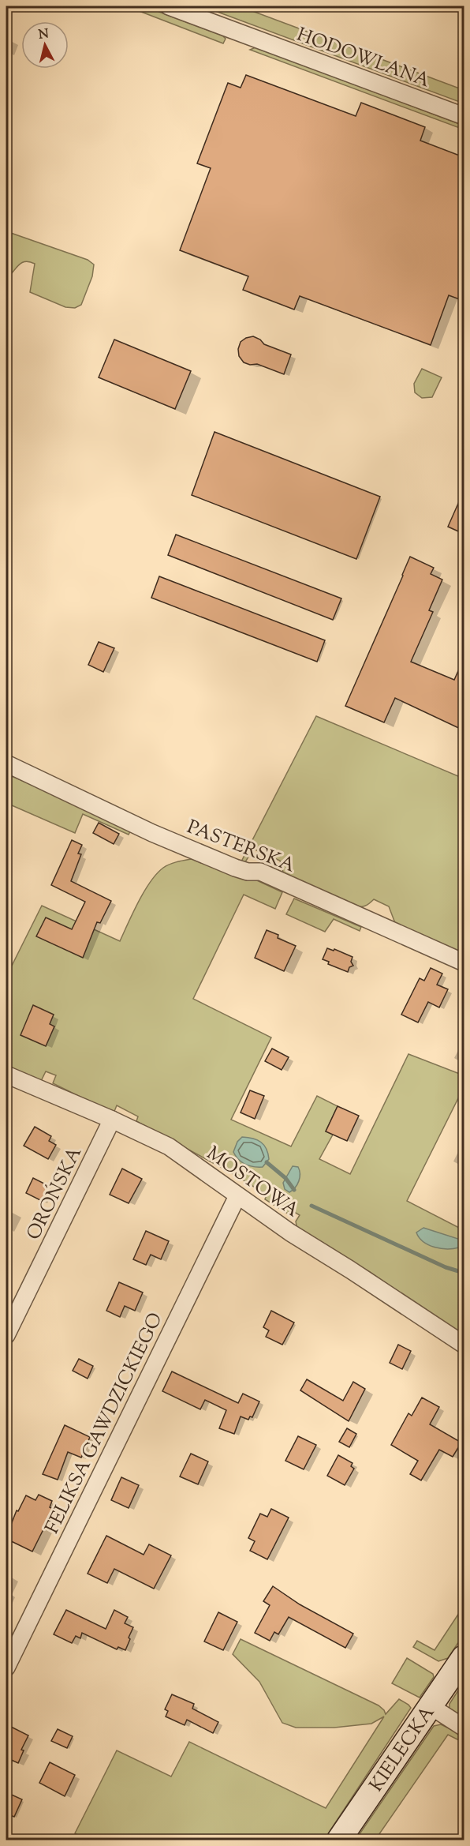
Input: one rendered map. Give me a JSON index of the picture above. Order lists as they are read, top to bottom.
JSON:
{
  "streets": {
    "main road": ["KIELECKA"],
    "street": [
      "HODOWLANA",
      "PASTERSKA",
      "MOSTOWA",
      "OROŃSKA",
      "FELIKSA GAWDZICKIEGO"
    ]
  },
  "crossings": [
    ["MOSTOWA", "OROŃSKA"],
    ["MOSTOWA", "FELIKSA GAWDZICKIEGO"]
  ],
  "north": "top"
}
